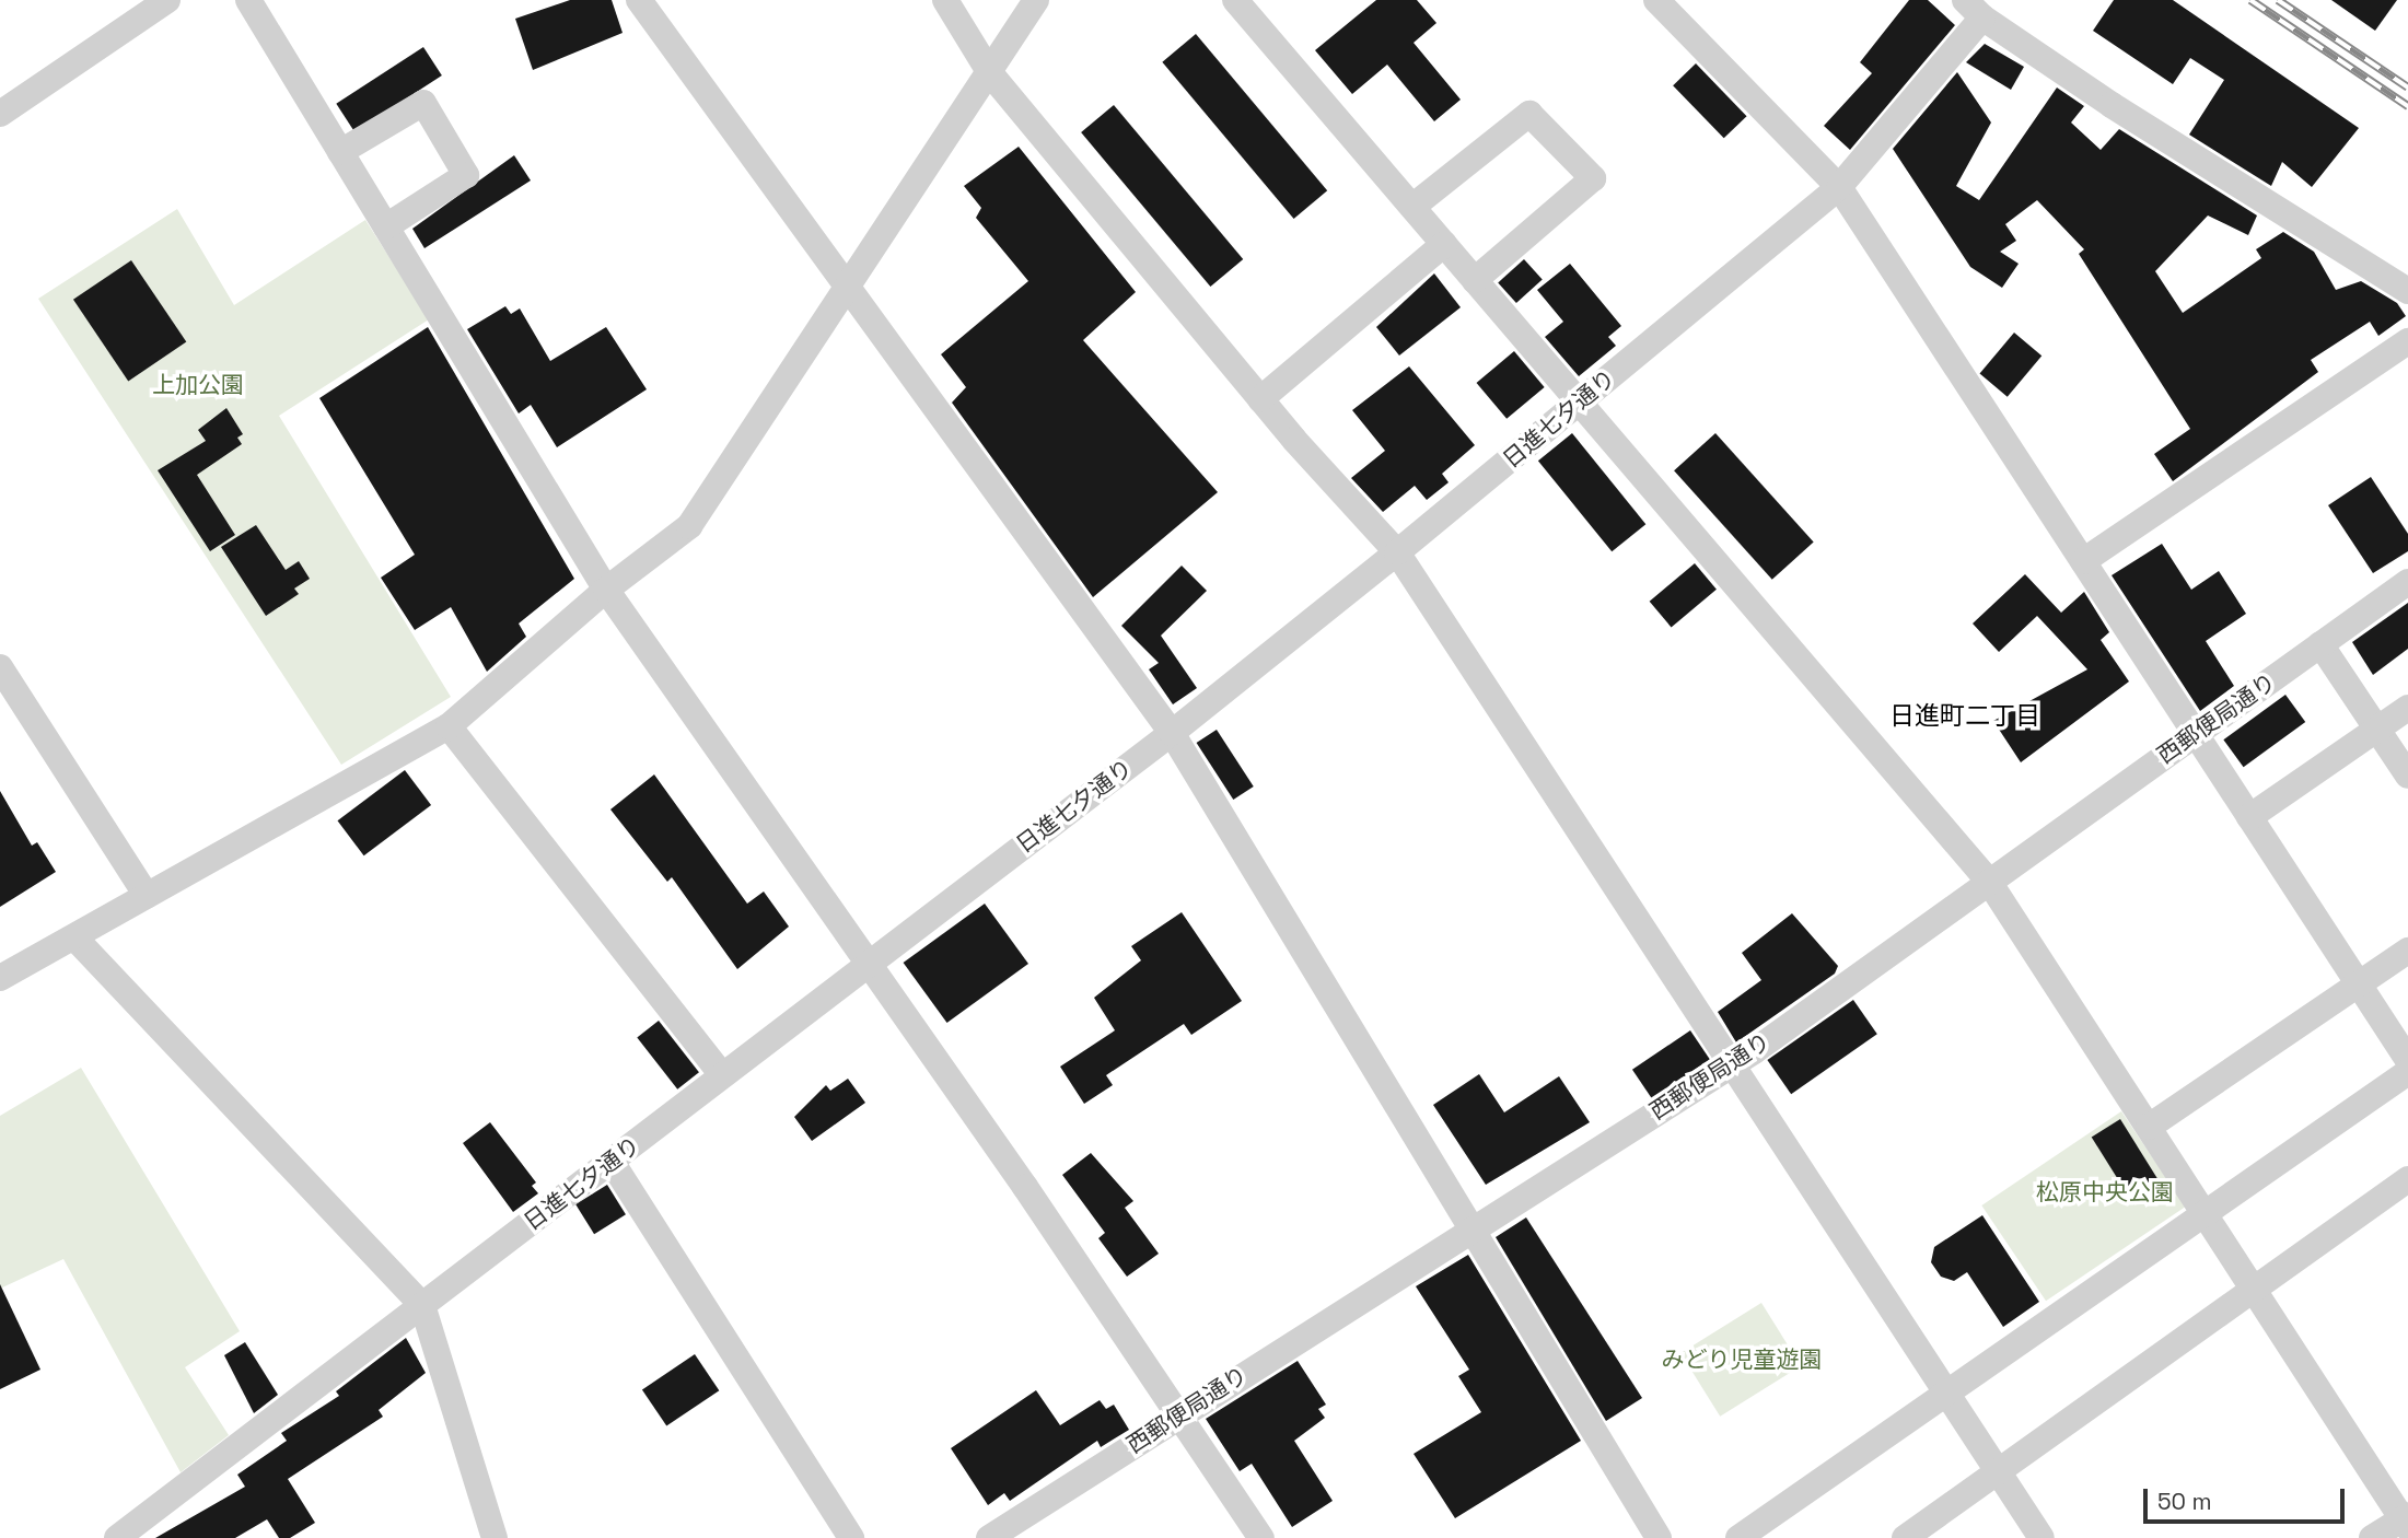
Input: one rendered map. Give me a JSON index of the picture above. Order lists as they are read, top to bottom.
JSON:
{
  "streets": {
    "street": ["日進七夕通り", "西郵便局通り"]
  },
  "districts": ["日進町二丁目"],
  "parks": ["上加公園", "松原中央公園", "みどり児童遊園"],
  "scale_bar": "50 m"
}
